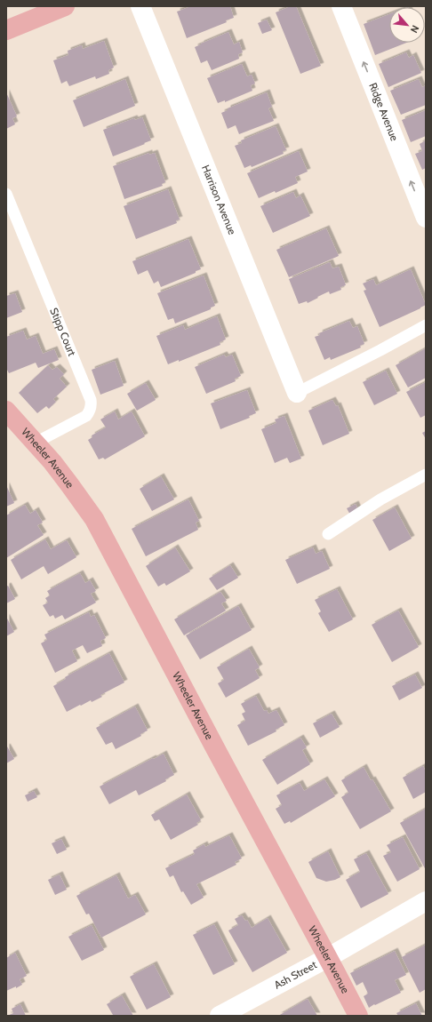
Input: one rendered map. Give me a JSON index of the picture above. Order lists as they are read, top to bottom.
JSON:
{
  "streets": {
    "main road": ["Wheeler Avenue"],
    "street": ["Ridge Avenue", "Harrison Avenue", "Ash Street"],
    "lane": ["Stipp Court"]
  },
  "crossings": [
    ["Stipp Court", "Wheeler Avenue"],
    ["Wheeler Avenue", "Ash Street"]
  ],
  "one_way": ["Ridge Avenue"],
  "north": "bottom right"
}
